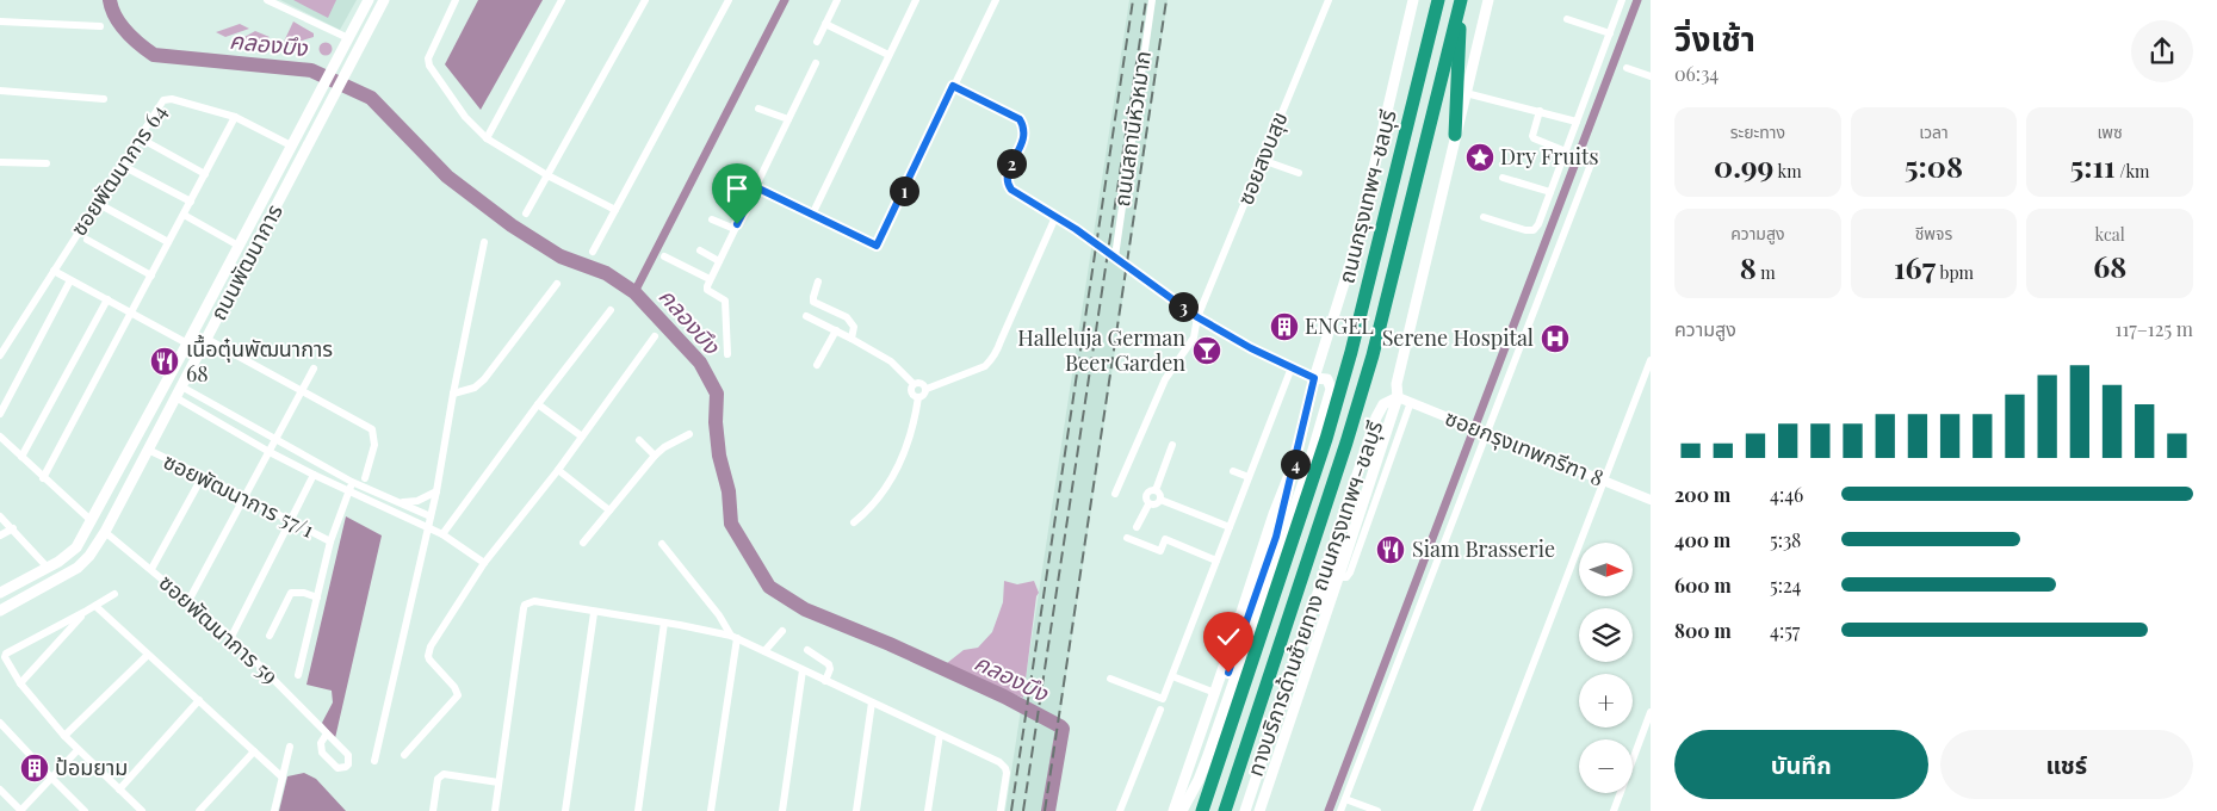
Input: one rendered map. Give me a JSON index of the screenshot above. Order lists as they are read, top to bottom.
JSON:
{
  "streets": {
    "highway": ["ถนนกรุงเทพฯ-ชลบุรี"],
    "main road": ["ถนนพัฒนาการ", "ทางบริการด้านซ้ายทาง ถนนกรุงเทพฯ-ชลบุรี"],
    "street": [
      "ถนนสถานีหัวหมาก",
      "ซอยสงบสุข",
      "ซอยพัฒนาการ 64",
      "ซอยกรุงเทพกรีฑา 8",
      "ซอยพัฒนาการ 57/1",
      "ซอยพัฒนาการ 59"
    ]
  },
  "crossings": [
    ["ซอยพัฒนาการ 64", "ถนนพัฒนาการ"],
    ["ถนนพัฒนาการ", "ซอยพัฒนาการ 57/1"],
    ["ถนนพัฒนาการ", "ซอยพัฒนาการ 59"],
    ["ซอยกรุงเทพกรีฑา 8", "ทางบริการด้านซ้ายทาง ถนนกรุงเทพฯ-ชลบุรี"]
  ],
  "water": ["คลองบึง"],
  "places": {
    "place": ["Dry Fruits"],
    "building": ["ENGEL", "ป้อมยาม"],
    "hospital": ["Serene Hospital"],
    "bar": ["Halleluja German Beer Garden"],
    "restaurant": ["เนื้อตุ๋นพัฒนาการ 68", "Siam Brasserie"]
  },
  "north": "right",
  "page": {
    "heading": ["วิ่งเช้า", "06:34"],
    "stats": [
      ["ระยะทาง", "0.99 km"],
      ["เวลา", "5:08"],
      ["เพซ", "5:11 /km"],
      ["ความสูง", "8 m"],
      ["ชีพจร", "167 bpm"],
      ["kcal", "68"]
    ],
    "pins": [
      "2",
      "1",
      "3",
      "4"
    ],
    "chart": ["ความสูง", "117–125 m"],
    "list": [
      {
        "name": "200 m",
        "note": "4:46"
      },
      {
        "name": "400 m",
        "note": "5:38"
      },
      {
        "name": "600 m",
        "note": "5:24"
      },
      {
        "name": "800 m",
        "note": "4:57"
      }
    ],
    "map_buttons": ["+", "−"],
    "buttons": ["บันทึก", "แชร์"]
  }
}
